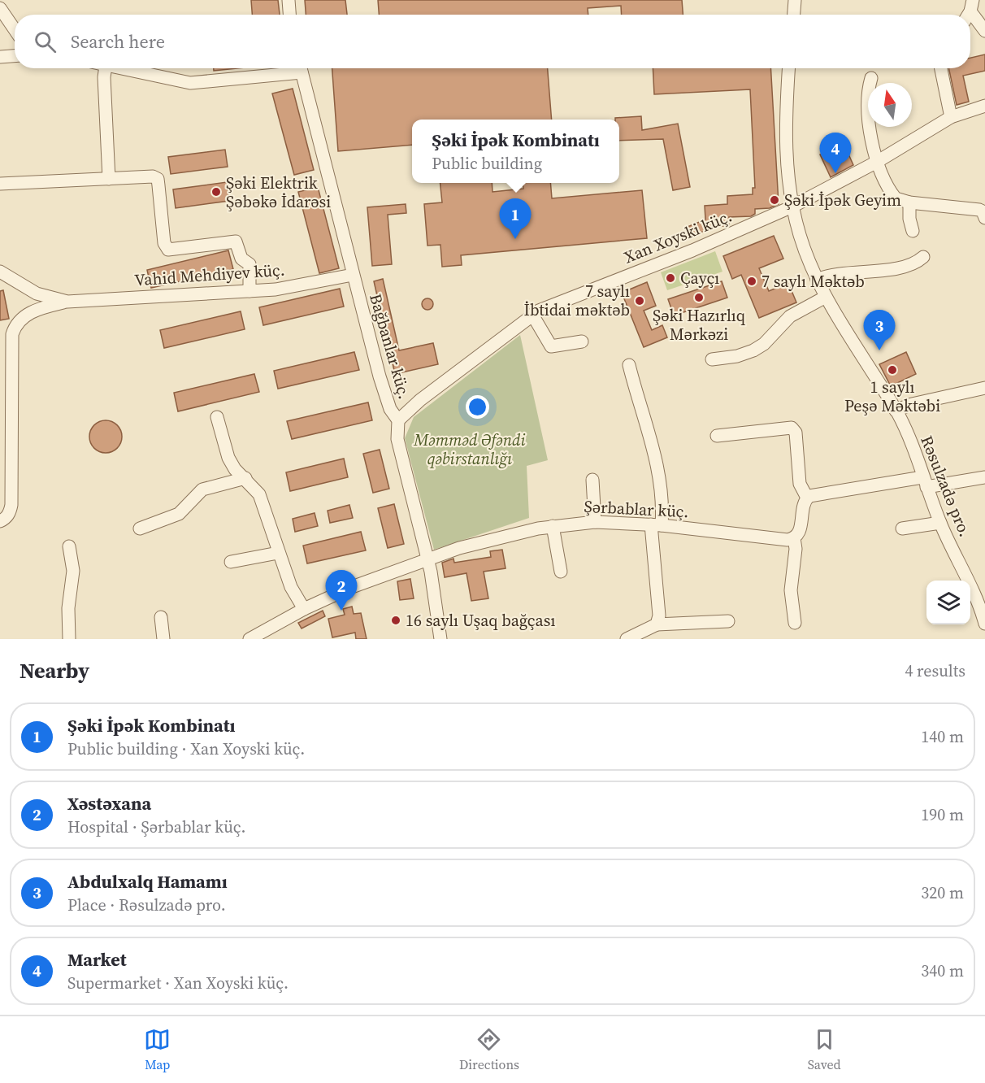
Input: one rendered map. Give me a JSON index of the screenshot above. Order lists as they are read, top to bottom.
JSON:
{
  "streets": {
    "street": [
      "Xan Xoyski küç.",
      "Vahid Mehdiyev küç.",
      "Bağbanlar küç.",
      "Rəsulzadə pro.",
      "Şərbablar küç."
    ]
  },
  "crossings": [
    ["Xan Xoyski küç.", "Bağbanlar küç."],
    ["Xan Xoyski küç.", "Rəsulzadə pro."],
    ["Vahid Mehdiyev küç.", "Bağbanlar küç."],
    ["Bağbanlar küç.", "Şərbablar küç."]
  ],
  "parks": ["Məmməd Əfəndi qəbirstanlığı"],
  "places": [
    "Şəki Elektrik Şəbəkə İdarəsi",
    "Şəki İpək Geyim",
    "Çayçı",
    "7 saylı Məktəb",
    "Şəki Hazırlıq Mərkəzi",
    "7 saylı İbtidai məktəb",
    "1 saylı Peşə Məktəbi",
    "16 saylı Uşaq bağçası"
  ],
  "north": "top",
  "page": {
    "search": "Search here",
    "popup": ["Şəki İpək Kombinatı", "Public building"],
    "pins": [
      "4",
      "1",
      "3",
      "2"
    ],
    "heading": ["Nearby", "4 results"],
    "list": [
      {
        "mark": "1",
        "name": "Şəki İpək Kombinatı",
        "note": "Public building · Xan Xoyski küç.",
        "value": "140 m"
      },
      {
        "mark": "2",
        "name": "Xəstəxana",
        "note": "Hospital · Şərbablar küç.",
        "value": "190 m"
      },
      {
        "mark": "3",
        "name": "Abdulxalq Hamamı",
        "note": "Place · Rəsulzadə pro.",
        "value": "320 m"
      },
      {
        "mark": "4",
        "name": "Market",
        "note": "Supermarket · Xan Xoyski küç.",
        "value": "340 m"
      }
    ],
    "nav": ["Map", "Directions", "Saved"]
  }
}
